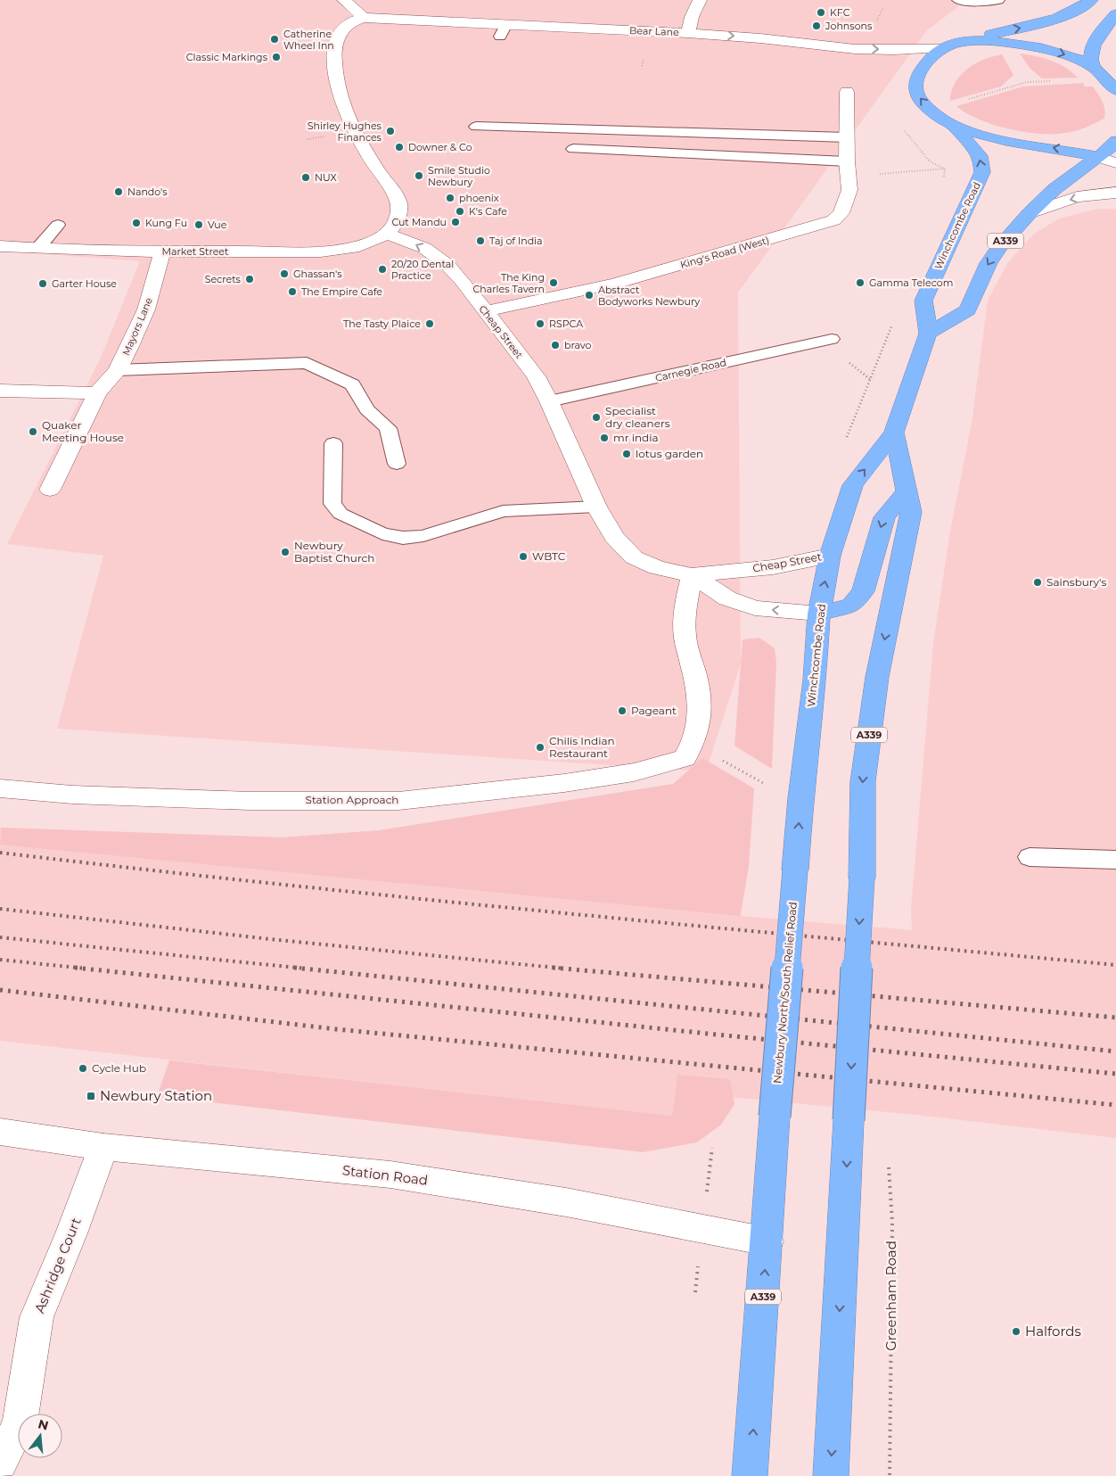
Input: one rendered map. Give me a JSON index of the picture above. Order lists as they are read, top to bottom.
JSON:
{
  "streets": {
    "highway": ["Winchcombe Road", "A339", "Newbury North/South Relief Road"],
    "street": [
      "Bear Lane",
      "Market Street",
      "King's Road (West)",
      "Mayors Lane",
      "Cheap Street",
      "Station Approach",
      "Station Road",
      "Ashridge Court"
    ],
    "lane": ["Carnegie Road"],
    "path": ["Greenham Road"]
  },
  "crossings": [
    ["Winchcombe Road", "A339"],
    ["Winchcombe Road", "Cheap Street"],
    ["Winchcombe Road", "Newbury North/South Relief Road"],
    ["A339", "Newbury North/South Relief Road"],
    ["A339", "Station Road"],
    ["Market Street", "Mayors Lane"],
    ["Market Street", "Cheap Street"],
    ["King's Road (West)", "Cheap Street"],
    ["Cheap Street", "Carnegie Road"],
    ["Newbury North/South Relief Road", "Station Road"],
    ["Station Road", "Ashridge Court"]
  ],
  "one_way": ["Bear Lane"],
  "places": {
    "other": [
      "KFC",
      "Johnsons",
      "Catherine Wheel Inn",
      "Classic Markings",
      "Shirley Hughes Finances",
      "Downer & Co",
      "Smile Studio Newbury",
      "NUX",
      "Nando's",
      "phoenix",
      "K's Cafe",
      "Cut Mandu",
      "Kung Fu",
      "Vue",
      "Taj of India",
      "20/20 Dental Practice",
      "Ghassan's",
      "Secrets",
      "The King Charles Tavern",
      "Gamma Telecom",
      "Garter House",
      "The Empire Cafe",
      "Abstract Bodyworks Newbury",
      "The Tasty Plaice",
      "RSPCA",
      "bravo",
      "Specialist dry cleaners",
      "Quaker Meeting House",
      "mr india",
      "lotus garden",
      "Newbury Baptist Church",
      "WBTC",
      "Sainsbury's",
      "Pageant",
      "Chilis Indian Restaurant",
      "Cycle Hub",
      "Halfords"
    ],
    "transit": ["Newbury Station"]
  },
  "north": "top"
}
